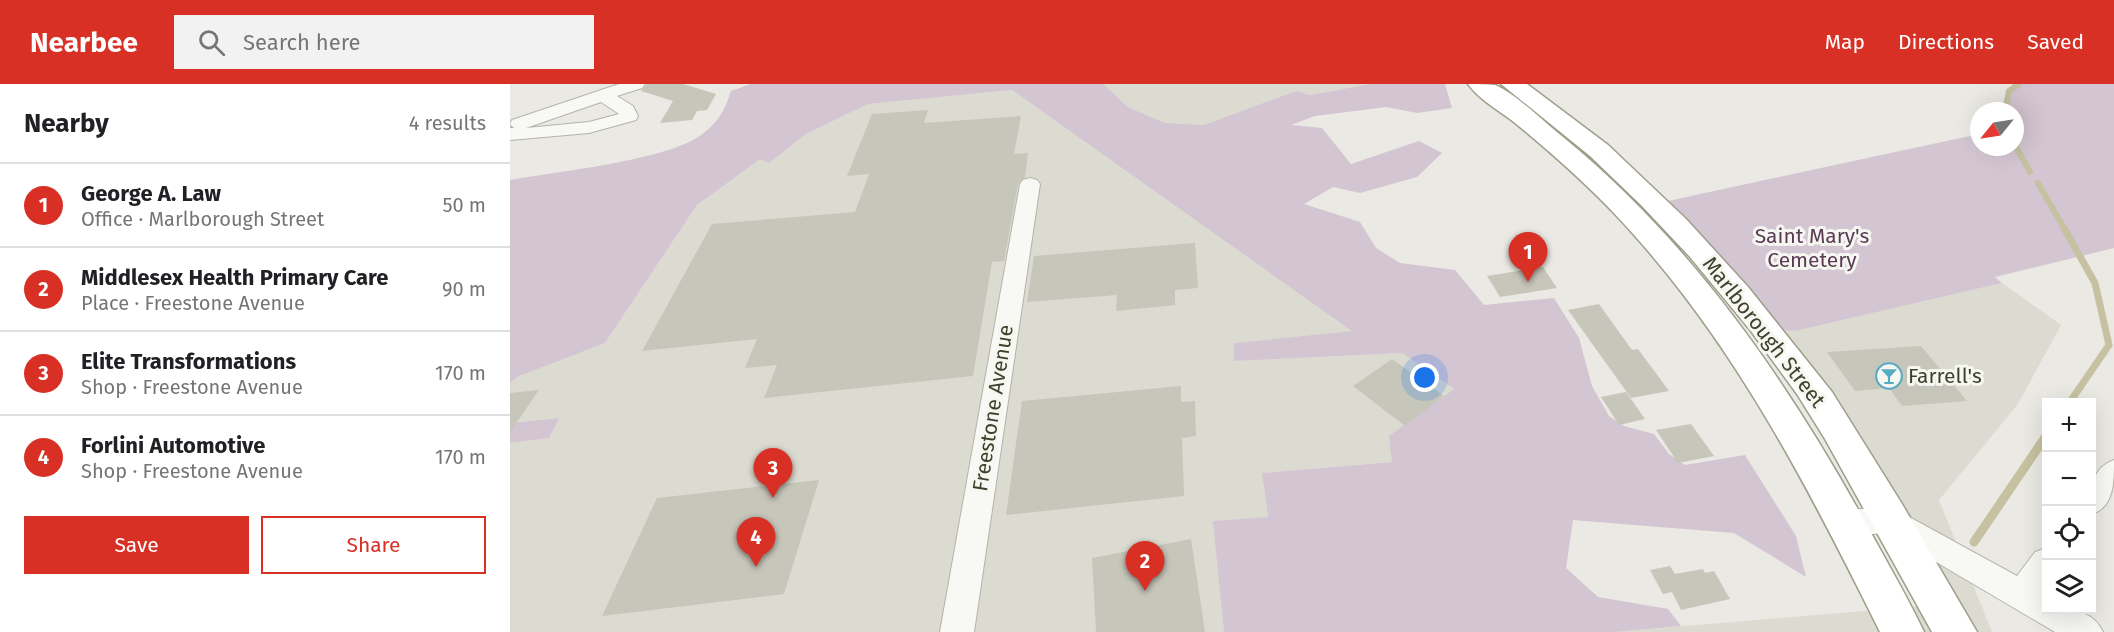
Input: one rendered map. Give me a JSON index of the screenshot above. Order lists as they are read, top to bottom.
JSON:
{
  "streets": {
    "highway": ["Marlborough Street"],
    "street": ["Freestone Avenue"]
  },
  "parks": ["Saint Mary's Cemetery"],
  "places": {
    "bar": ["Farrell's"]
  },
  "north": "bottom left",
  "page": {
    "header": "Nearbee",
    "search": "Search here",
    "nav": ["Map", "Directions", "Saved"],
    "heading": ["Nearby", "4 results"],
    "list": [
      {
        "mark": "1",
        "name": "George A. Law",
        "note": "Office · Marlborough Street",
        "value": "50 m"
      },
      {
        "mark": "2",
        "name": "Middlesex Health Primary Care",
        "note": "Place · Freestone Avenue",
        "value": "90 m"
      },
      {
        "mark": "3",
        "name": "Elite Transformations",
        "note": "Shop · Freestone Avenue",
        "value": "170 m"
      },
      {
        "mark": "4",
        "name": "Forlini Automotive",
        "note": "Shop · Freestone Avenue",
        "value": "170 m"
      }
    ],
    "pins": [
      "1",
      "3",
      "4",
      "2"
    ],
    "map_buttons": ["+", "−"],
    "buttons": ["Save", "Share"]
  }
}
